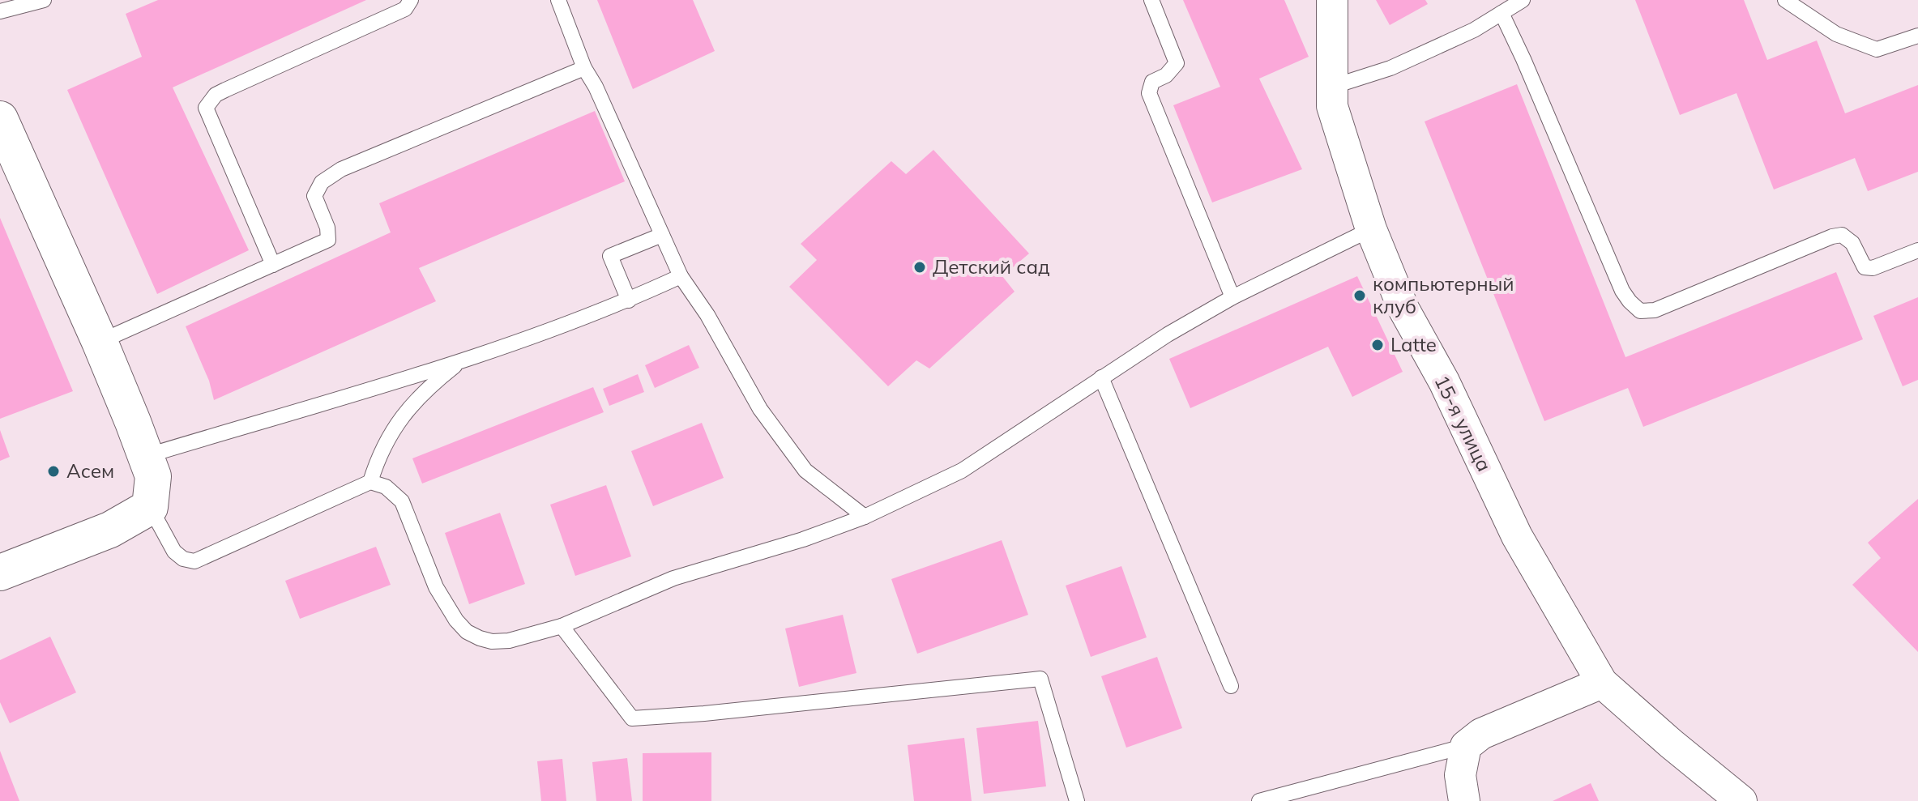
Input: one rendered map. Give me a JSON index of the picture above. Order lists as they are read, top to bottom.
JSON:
{
  "streets": {
    "street": ["15-я улица"]
  },
  "places": [
    "Детский сад",
    "компьютерный клуб",
    "Latte",
    "Асем"
  ]
}
